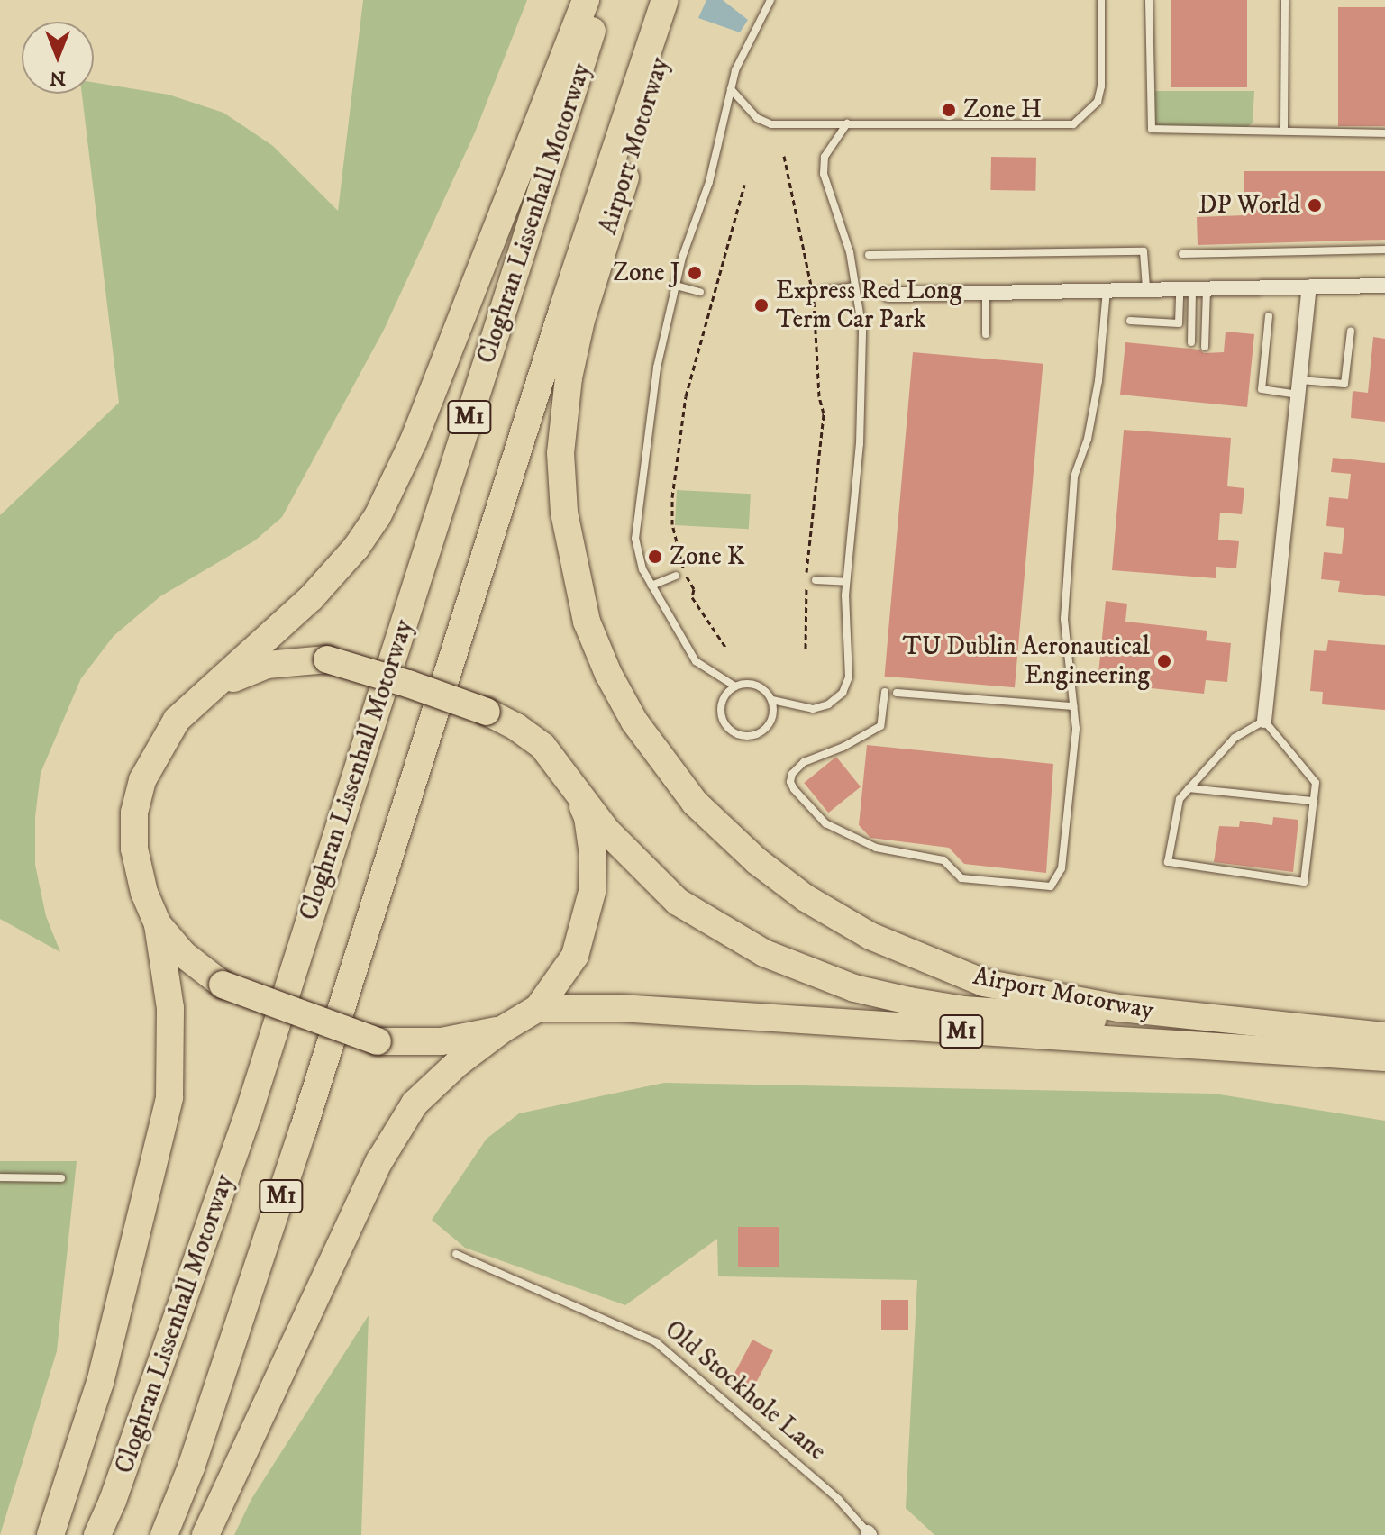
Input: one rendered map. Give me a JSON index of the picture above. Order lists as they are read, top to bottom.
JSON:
{
  "streets": {
    "highway": ["Airport Motorway", "Cloghran Lissenhall Motorway", "M1"],
    "lane": ["Old Stockhole Lane"]
  },
  "crossings": [
    ["Airport Motorway", "M1"]
  ],
  "places": [
    "Zone H",
    "DP World",
    "Zone J",
    "Express Red Long Term Car Park",
    "Zone K",
    "TU Dublin Aeronautical Engineering"
  ],
  "north": "bottom"
}
